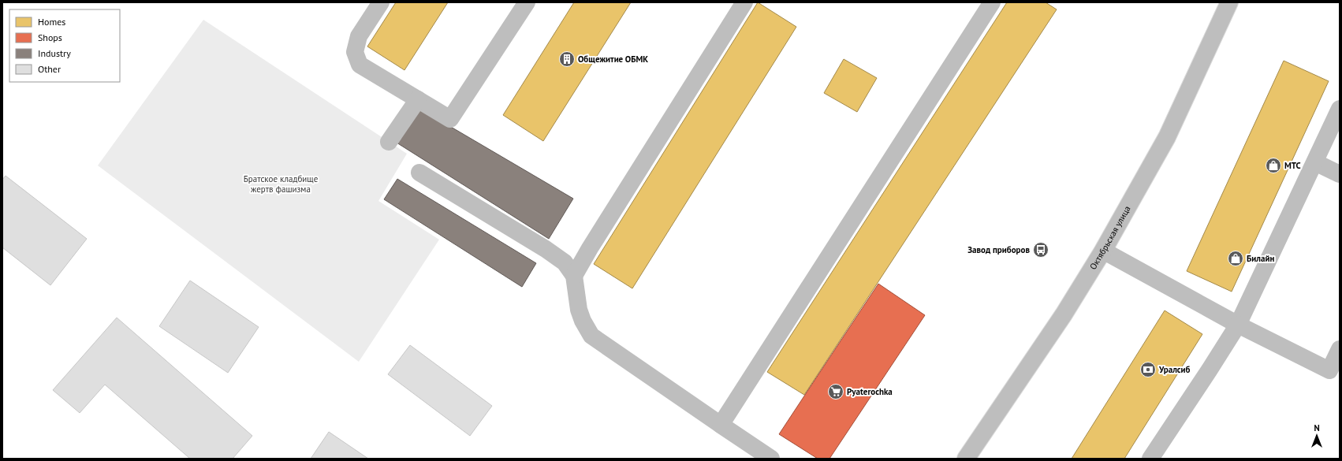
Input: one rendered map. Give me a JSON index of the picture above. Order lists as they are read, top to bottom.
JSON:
{
  "streets": {
    "main road": ["Октябрьская улица"]
  },
  "parks": ["Братское кладбище жертв фашизма"],
  "places": {
    "building": ["Общежитие ОБМК"],
    "shop": ["МТС", "Билайн"],
    "bus stop": ["Завод приборов"],
    "bank": ["Уралсиб"],
    "supermarket": ["Pyaterochka"]
  },
  "legend": [
    "Homes",
    "Shops",
    "Industry",
    "Other"
  ],
  "north": "top"
}
